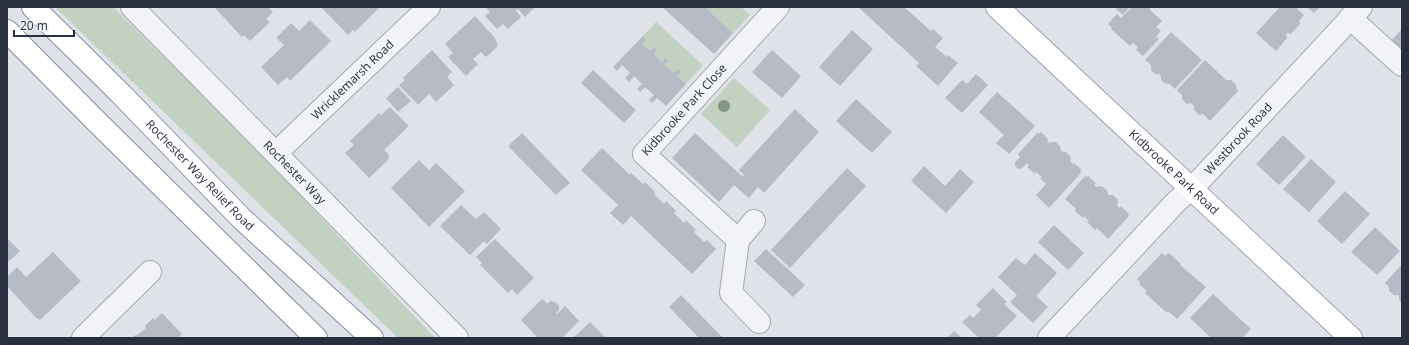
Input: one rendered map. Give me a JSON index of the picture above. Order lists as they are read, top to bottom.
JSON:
{
  "streets": {
    "main road": ["Kidbrooke Park Road", "Rochester Way Relief Road"],
    "street": [
      "Wricklemarsh Road",
      "Kidbrooke Park Close",
      "Westbrook Road",
      "Rochester Way"
    ]
  },
  "crossings": [
    ["Wricklemarsh Road", "Rochester Way"],
    ["Westbrook Road", "Kidbrooke Park Road"]
  ],
  "scale_bar": "20 m"
}
